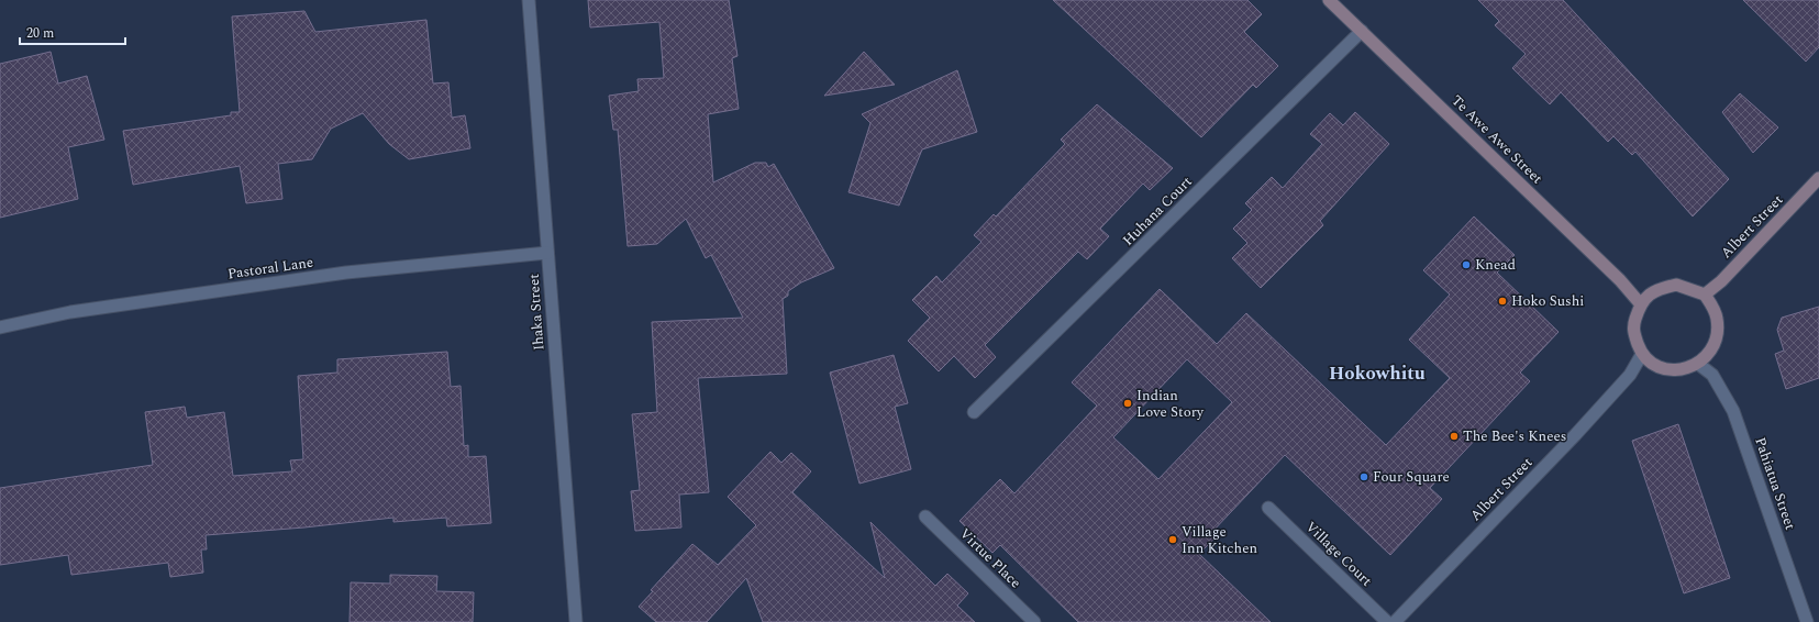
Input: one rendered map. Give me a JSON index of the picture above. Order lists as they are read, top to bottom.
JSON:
{
  "streets": {
    "main road": ["Te Awe Awe Street", "Albert Street"],
    "street": [
      "Huhana Court",
      "Pastoral Lane",
      "Ihaka Street",
      "Pahiatua Street",
      "Village Court",
      "Virtue Place"
    ]
  },
  "crossings": [
    ["Te Awe Awe Street", "Huhana Court"],
    ["Te Awe Awe Street", "Albert Street"],
    ["Te Awe Awe Street", "Pahiatua Street"],
    ["Albert Street", "Pahiatua Street"],
    ["Pastoral Lane", "Ihaka Street"]
  ],
  "districts": ["Hokowhitu"],
  "places": [
    "Knead",
    "Hoko Sushi",
    "Indian Love Story",
    "The Bee's Knees",
    "Four Square",
    "Village Inn Kitchen"
  ],
  "scale_bar": "20 m"
}
